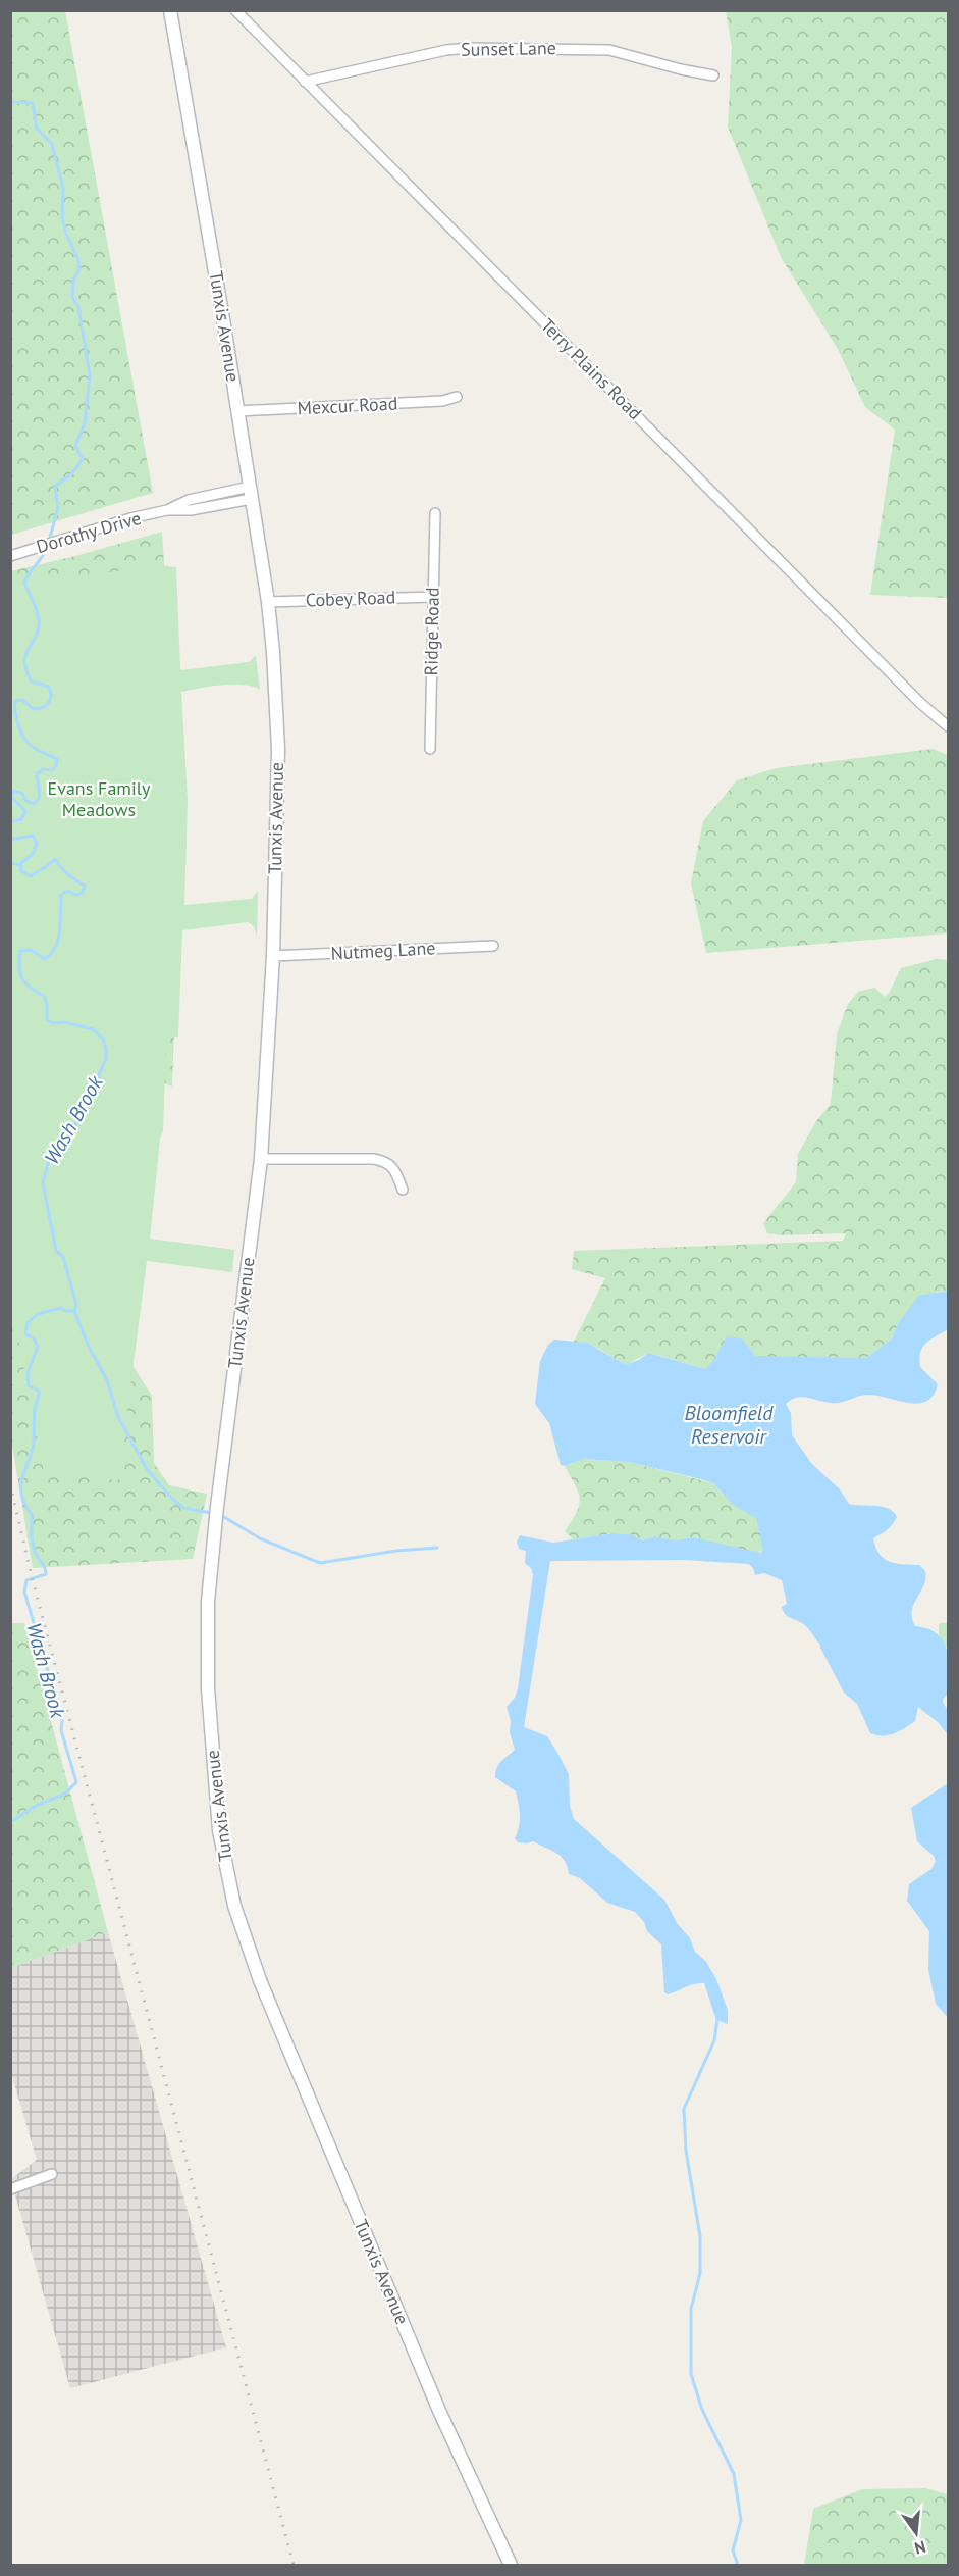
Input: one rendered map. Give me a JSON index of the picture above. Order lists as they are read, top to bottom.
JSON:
{
  "streets": {
    "main road": ["Tunxis Avenue"],
    "street": [
      "Sunset Lane",
      "Terry Plains Road",
      "Mexcur Road",
      "Dorothy Drive",
      "Cobey Road",
      "Ridge Road",
      "Nutmeg Lane"
    ]
  },
  "crossings": [
    ["Sunset Lane", "Terry Plains Road"],
    ["Tunxis Avenue", "Mexcur Road"],
    ["Tunxis Avenue", "Dorothy Drive"],
    ["Tunxis Avenue", "Cobey Road"],
    ["Tunxis Avenue", "Nutmeg Lane"],
    ["Cobey Road", "Ridge Road"]
  ],
  "water": ["Wash Brook", "Bloomfield Reservoir"],
  "parks": ["Evans Family Meadows"],
  "north": "bottom"
}
